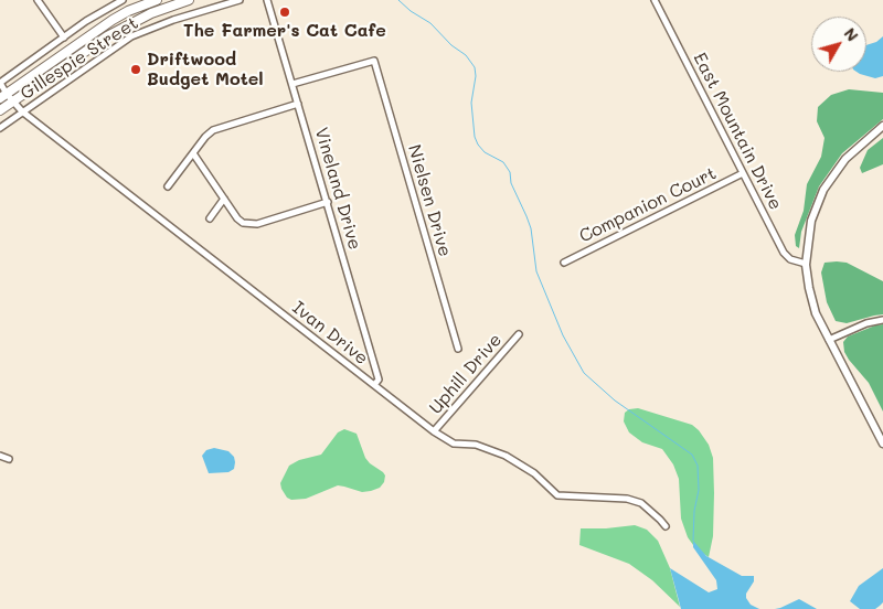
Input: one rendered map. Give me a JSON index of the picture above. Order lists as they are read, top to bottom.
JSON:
{
  "streets": {
    "street": [
      "Gillespie Street",
      "East Mountain Drive",
      "Vineland Drive",
      "Nielsen Drive",
      "Companion Court",
      "Ivan Drive",
      "Uphill Drive"
    ]
  },
  "crossings": [
    ["Gillespie Street", "Ivan Drive"],
    ["East Mountain Drive", "Companion Court"],
    ["Vineland Drive", "Nielsen Drive"],
    ["Vineland Drive", "Ivan Drive"],
    ["Ivan Drive", "Uphill Drive"]
  ],
  "places": ["The Farmer's Cat Cafe", "Driftwood Budget Motel"],
  "north": "top right"
}
